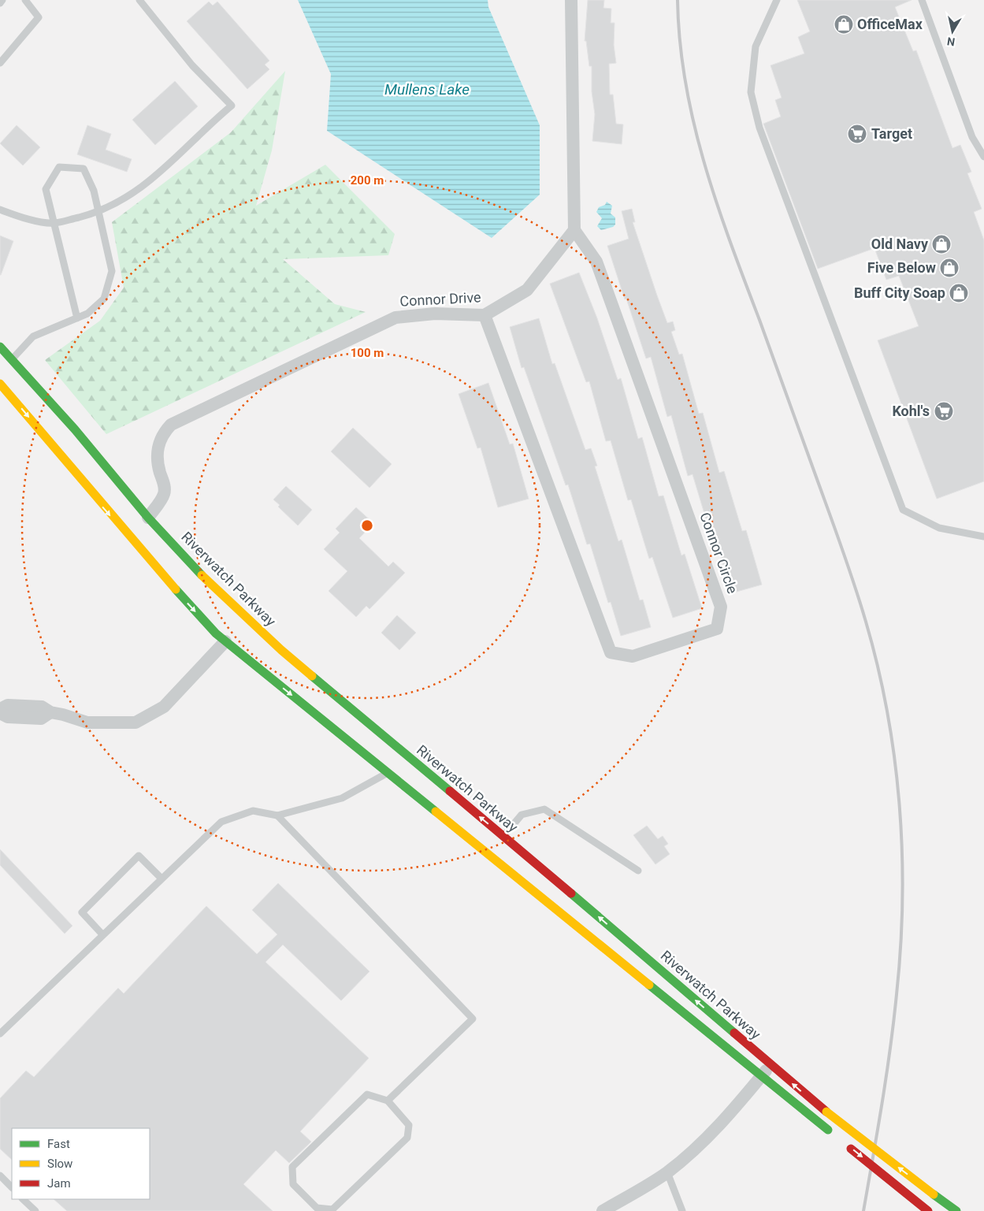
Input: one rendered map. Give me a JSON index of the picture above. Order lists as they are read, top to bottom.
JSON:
{
  "streets": {
    "main road": ["Riverwatch Parkway"],
    "street": ["Connor Drive", "Connor Circle"]
  },
  "crossings": [
    ["Connor Drive", "Connor Circle"],
    ["Connor Drive", "Riverwatch Parkway"]
  ],
  "water": ["Mullens Lake"],
  "places": {
    "shop": [
      "OfficeMax",
      "Old Navy",
      "Five Below",
      "Buff City Soap"
    ],
    "supermarket": ["Target", "Kohl's"]
  },
  "legend": ["Fast", "Slow", "Jam"],
  "north": "bottom",
  "rings": ["200 m", "100 m"]
}
